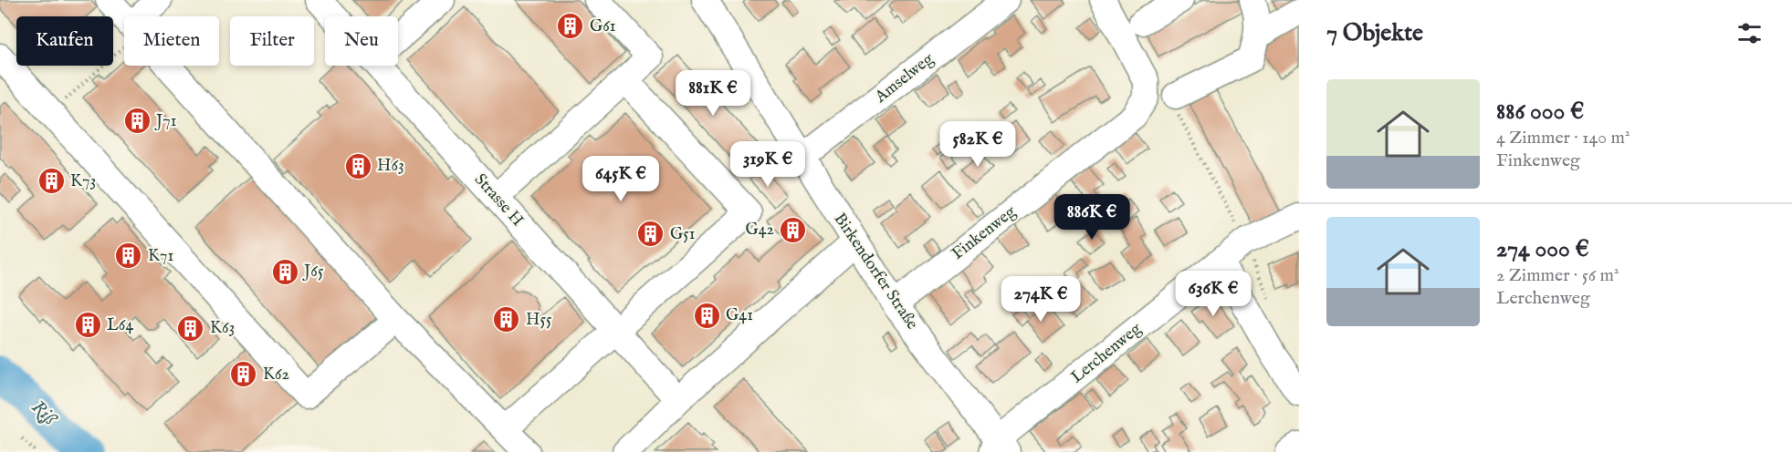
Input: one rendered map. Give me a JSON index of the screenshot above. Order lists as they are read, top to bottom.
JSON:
{
  "streets": {
    "street": [
      "Amselweg",
      "Strasse H",
      "Finkenweg",
      "Birkendorfer Straße",
      "Lerchenweg"
    ]
  },
  "crossings": [
    ["Amselweg", "Birkendorfer Straße"],
    ["Finkenweg", "Birkendorfer Straße"],
    ["Birkendorfer Straße", "Lerchenweg"]
  ],
  "water": ["Riß"],
  "places": {
    "building": [
      "G61",
      "J71",
      "H63",
      "K73",
      "G42",
      "G51",
      "K71",
      "J65",
      "G41",
      "H55",
      "L64",
      "K63",
      "K62"
    ]
  },
  "page": {
    "heading": "7 Objekte",
    "chip": [
      "Kaufen",
      "Mieten",
      "Filter",
      "Neu"
    ],
    "list": [
      {
        "name": "886 000 €",
        "note": "4 Zimmer · 140 m² · Finkenweg"
      },
      {
        "name": "274 000 €",
        "note": "2 Zimmer · 56 m² · Lerchenweg"
      }
    ],
    "price": [
      "881K €",
      "582K €",
      "319K €",
      "645K €",
      "886K €",
      "636K €",
      "274K €"
    ]
  }
}
